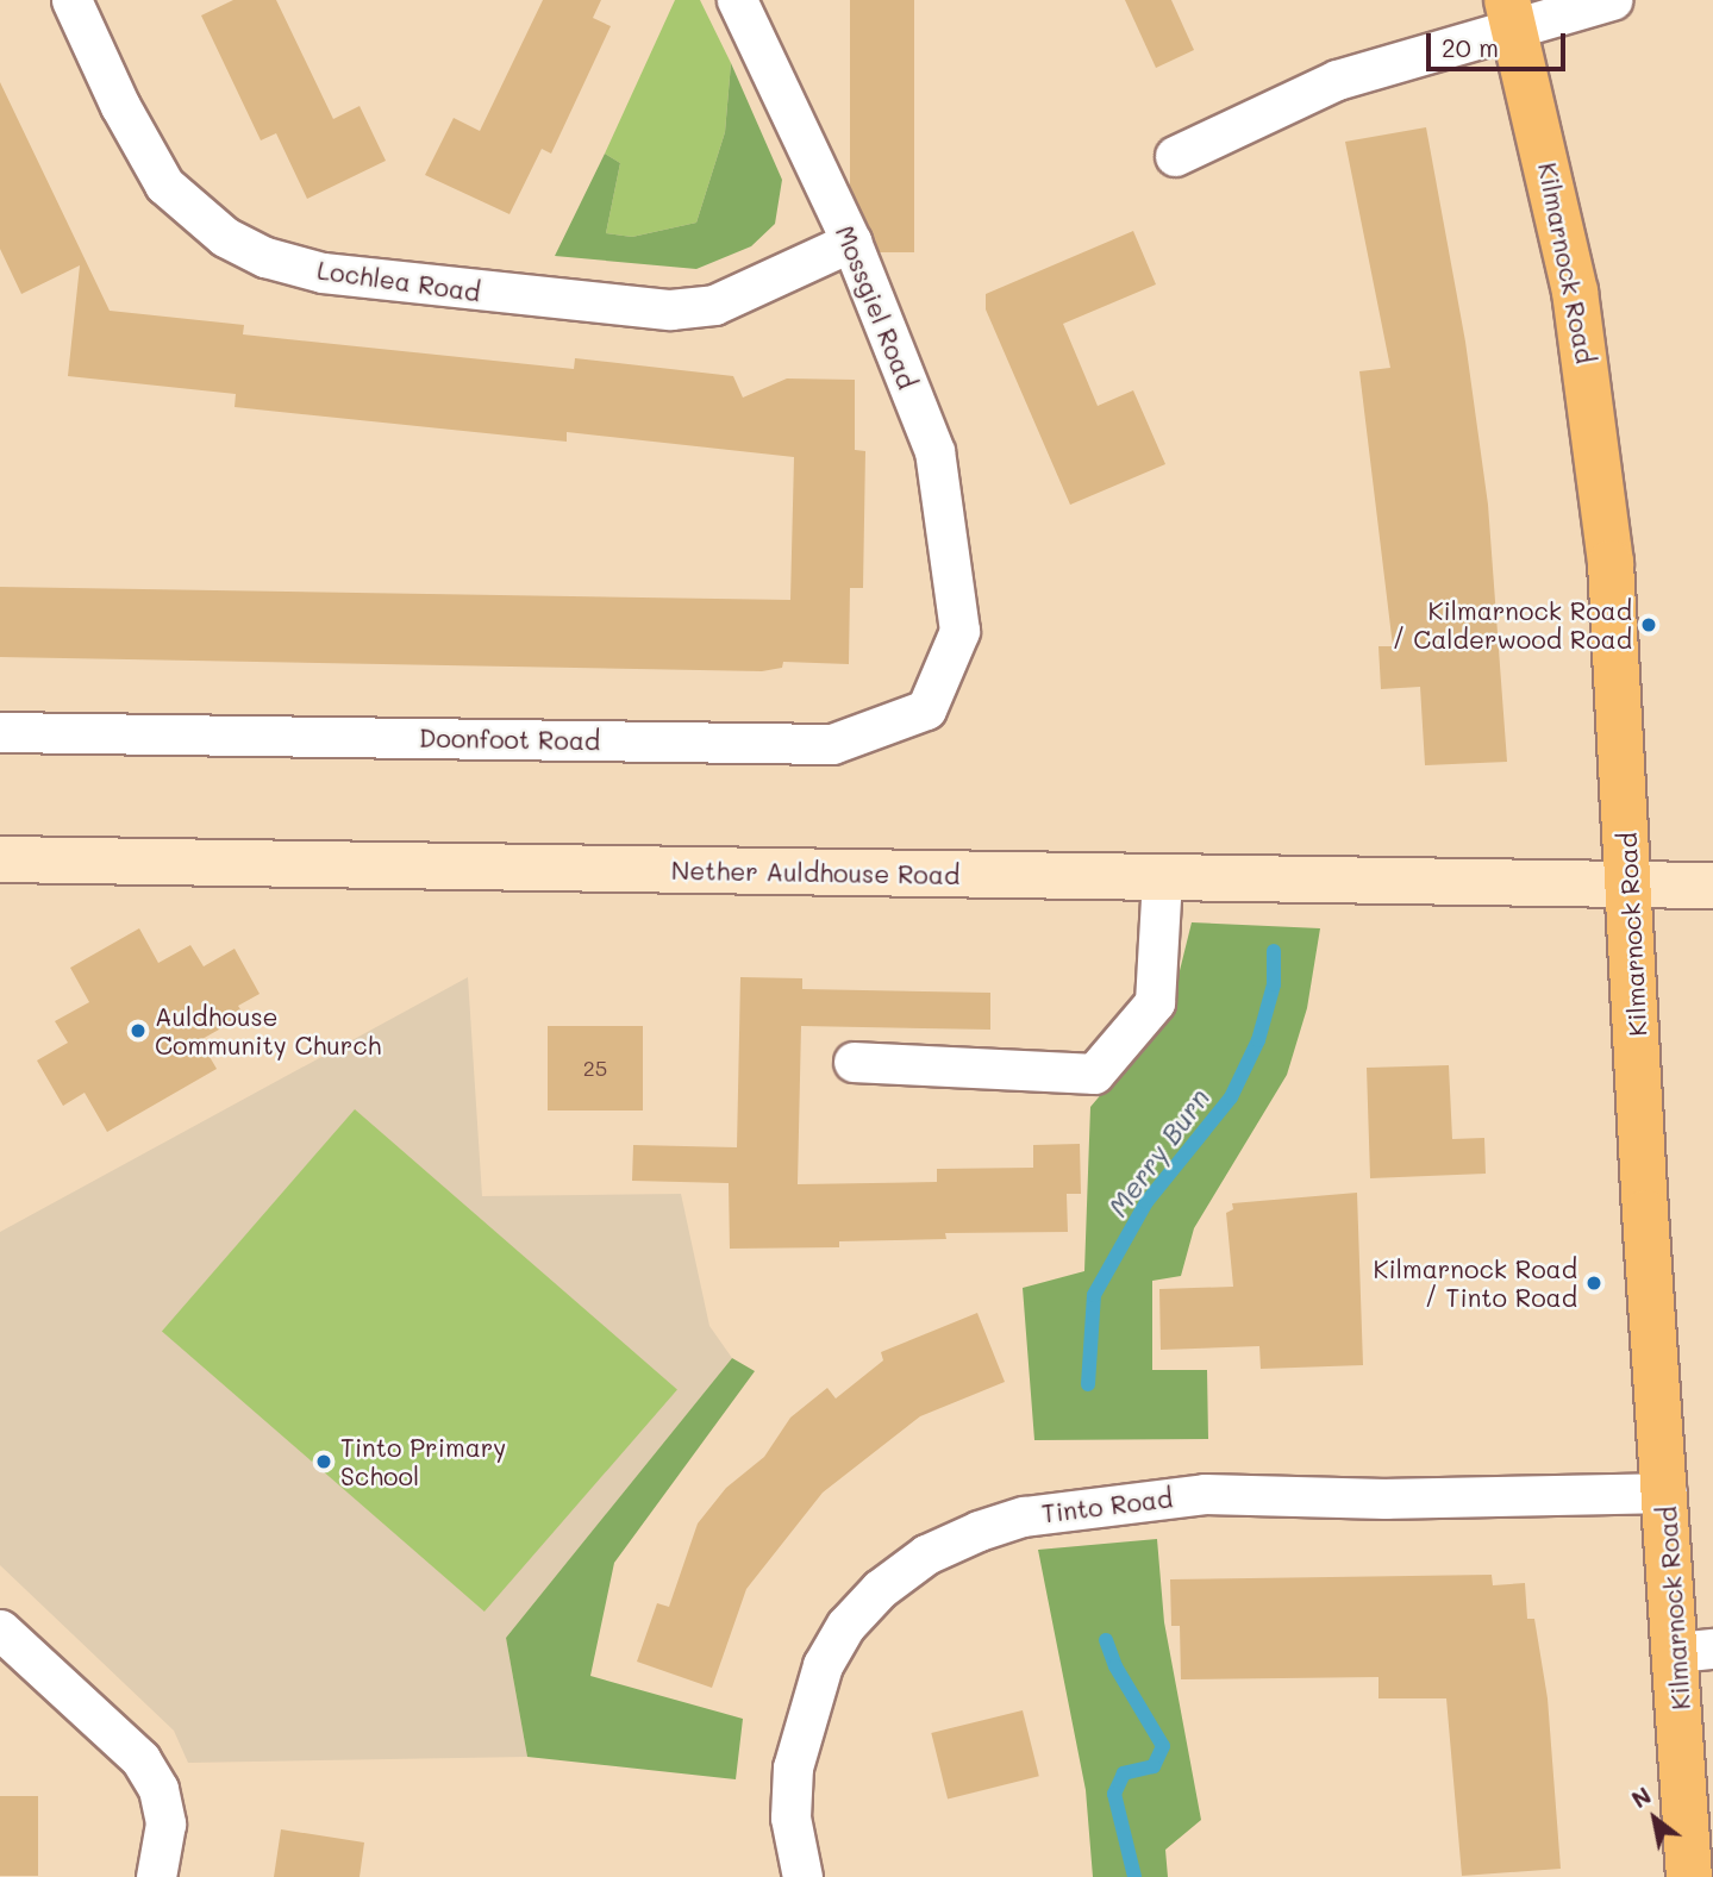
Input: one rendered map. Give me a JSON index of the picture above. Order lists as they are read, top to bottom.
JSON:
{
  "streets": {
    "main road": ["Kilmarnock Road", "Nether Auldhouse Road"],
    "street": [
      "Lochlea Road",
      "Mossgiel Road",
      "Doonfoot Road",
      "Tinto Road"
    ]
  },
  "crossings": [
    ["Kilmarnock Road", "Nether Auldhouse Road"],
    ["Kilmarnock Road", "Tinto Road"],
    ["Lochlea Road", "Mossgiel Road"],
    ["Mossgiel Road", "Doonfoot Road"]
  ],
  "water": ["Merry Burn"],
  "places": [
    "Kilmarnock Road / Calderwood Road",
    "Auldhouse Community Church",
    "Kilmarnock Road / Tinto Road",
    "Tinto Primary School"
  ],
  "house_numbers": ["25"],
  "scale_bar": "20 m",
  "north": "top left"
}
